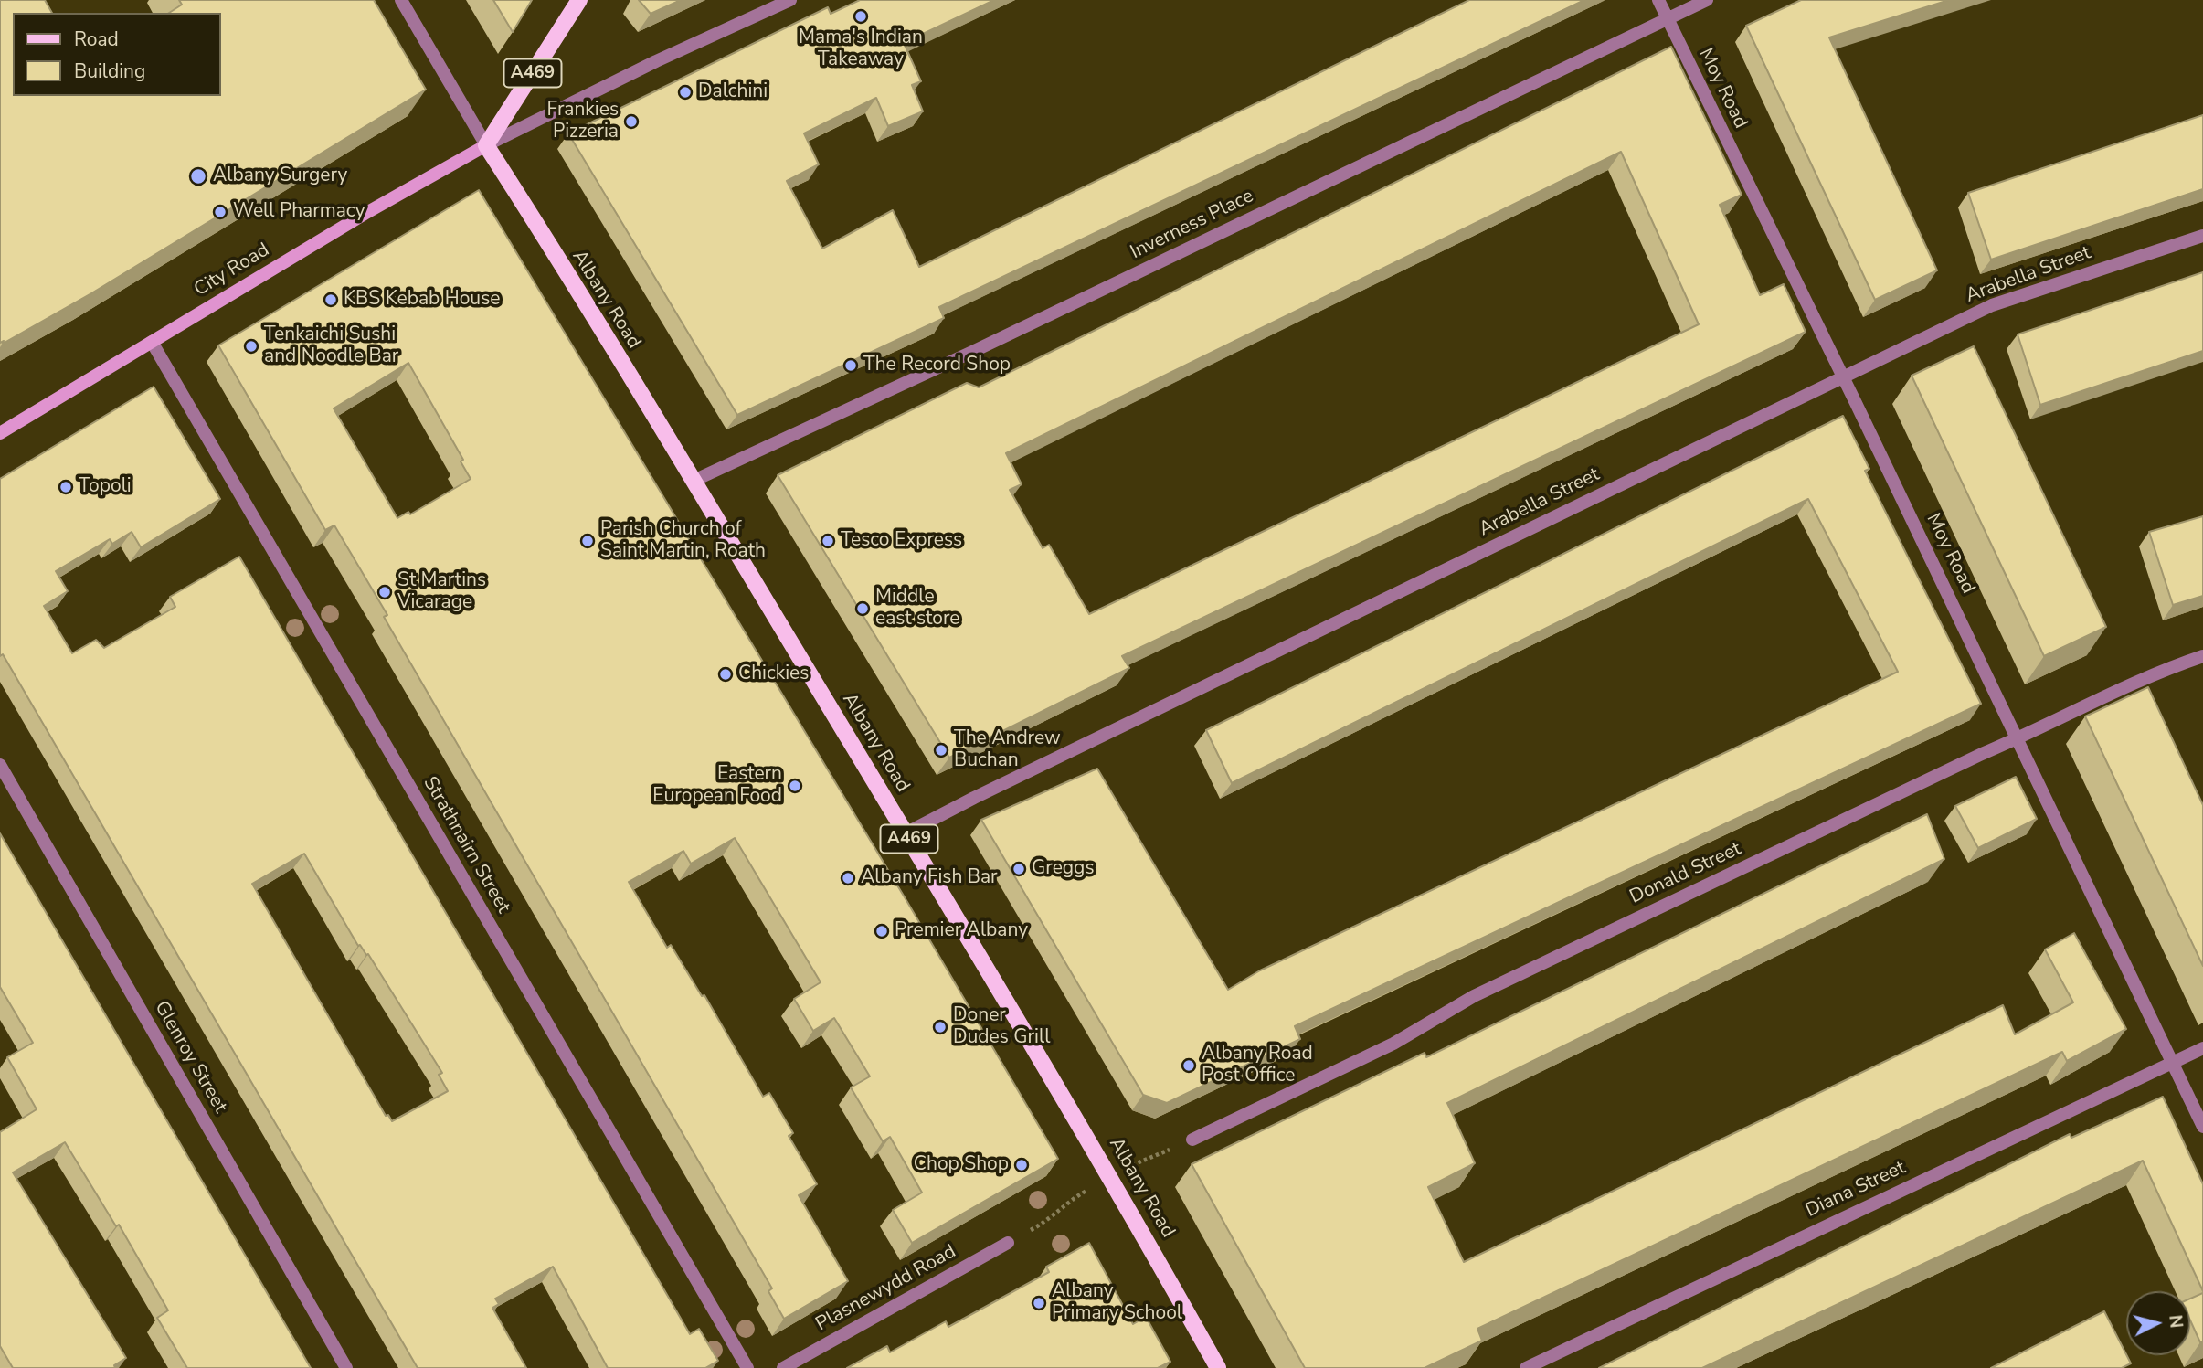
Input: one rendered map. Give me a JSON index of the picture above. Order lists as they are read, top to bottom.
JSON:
{
  "streets": {
    "main road": ["A469", "City Road", "Albany Road"],
    "street": [
      "Moy Road",
      "Inverness Place",
      "Arabella Street",
      "Strathnairn Street",
      "Donald Street",
      "Glenroy Street",
      "Diana Street",
      "Plasnewydd Road"
    ]
  },
  "crossings": [
    ["A469", "City Road"],
    ["A469", "Albany Road"],
    ["Moy Road", "Inverness Place"],
    ["Moy Road", "Arabella Street"],
    ["Moy Road", "Donald Street"],
    ["Moy Road", "Diana Street"],
    ["Inverness Place", "Albany Road"],
    ["City Road", "Albany Road"],
    ["City Road", "Strathnairn Street"],
    ["Arabella Street", "Albany Road"]
  ],
  "places": [
    "Mama's Indian Takeaway",
    "Dalchini",
    "Frankies Pizzeria",
    "Albany Surgery",
    "Well Pharmacy",
    "KBS Kebab House",
    "Tenkaichi Sushi and Noodle Bar",
    "The Record Shop",
    "Topoli",
    "Parish Church of Saint Martin, Roath",
    "Tesco Express",
    "St Martins Vicarage",
    "Middle east store",
    "Chickies",
    "The Andrew Buchan",
    "Eastern European Food",
    "Greggs",
    "Albany Fish Bar",
    "Premier Albany",
    "Doner Dudes Grill",
    "Albany Road Post Office",
    "Chop Shop",
    "Albany Primary School"
  ],
  "legend": ["Road", "Building"],
  "north": "right"
}
